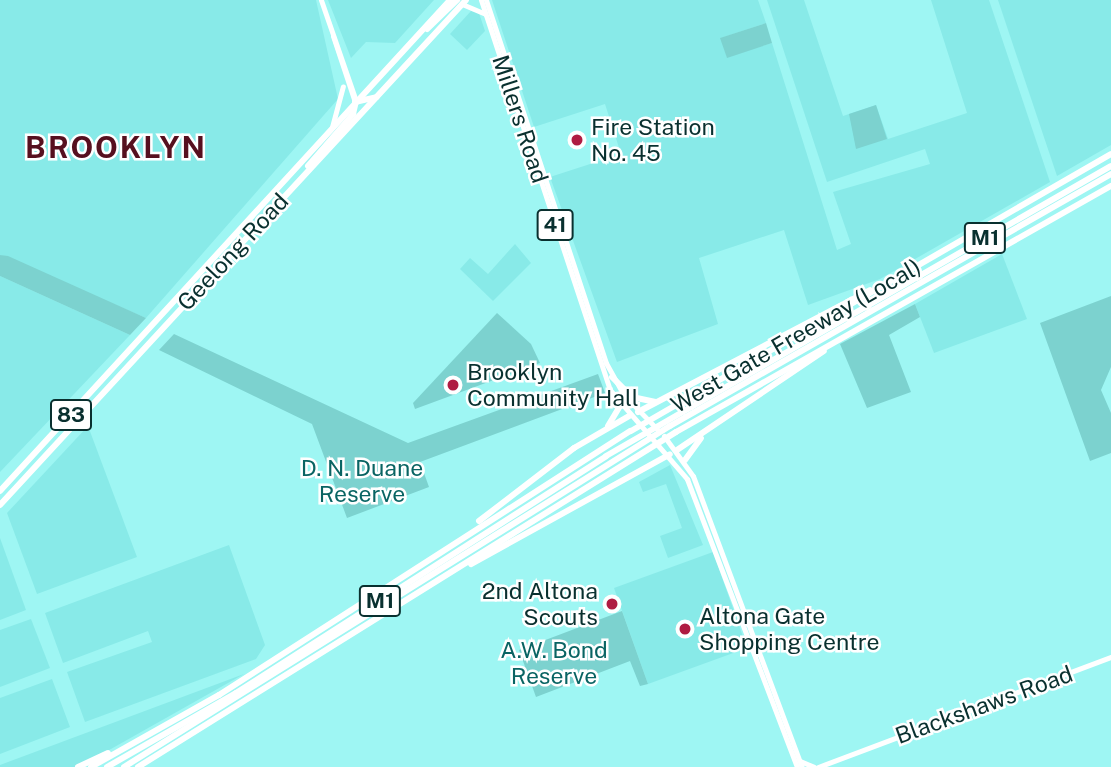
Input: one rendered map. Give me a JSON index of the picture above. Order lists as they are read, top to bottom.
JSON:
{
  "streets": {
    "highway": [
      "M1",
      "Geelong Road",
      "West Gate Freeway (Local)",
      "83"
    ],
    "main road": ["Millers Road", "41", "Blackshaws Road"]
  },
  "districts": ["BROOKLYN"],
  "parks": ["D. N. Duane Reserve", "A.W. Bond Reserve"],
  "places": [
    "Fire Station No. 45",
    "Brooklyn Community Hall",
    "2nd Altona Scouts",
    "Altona Gate Shopping Centre"
  ]
}
